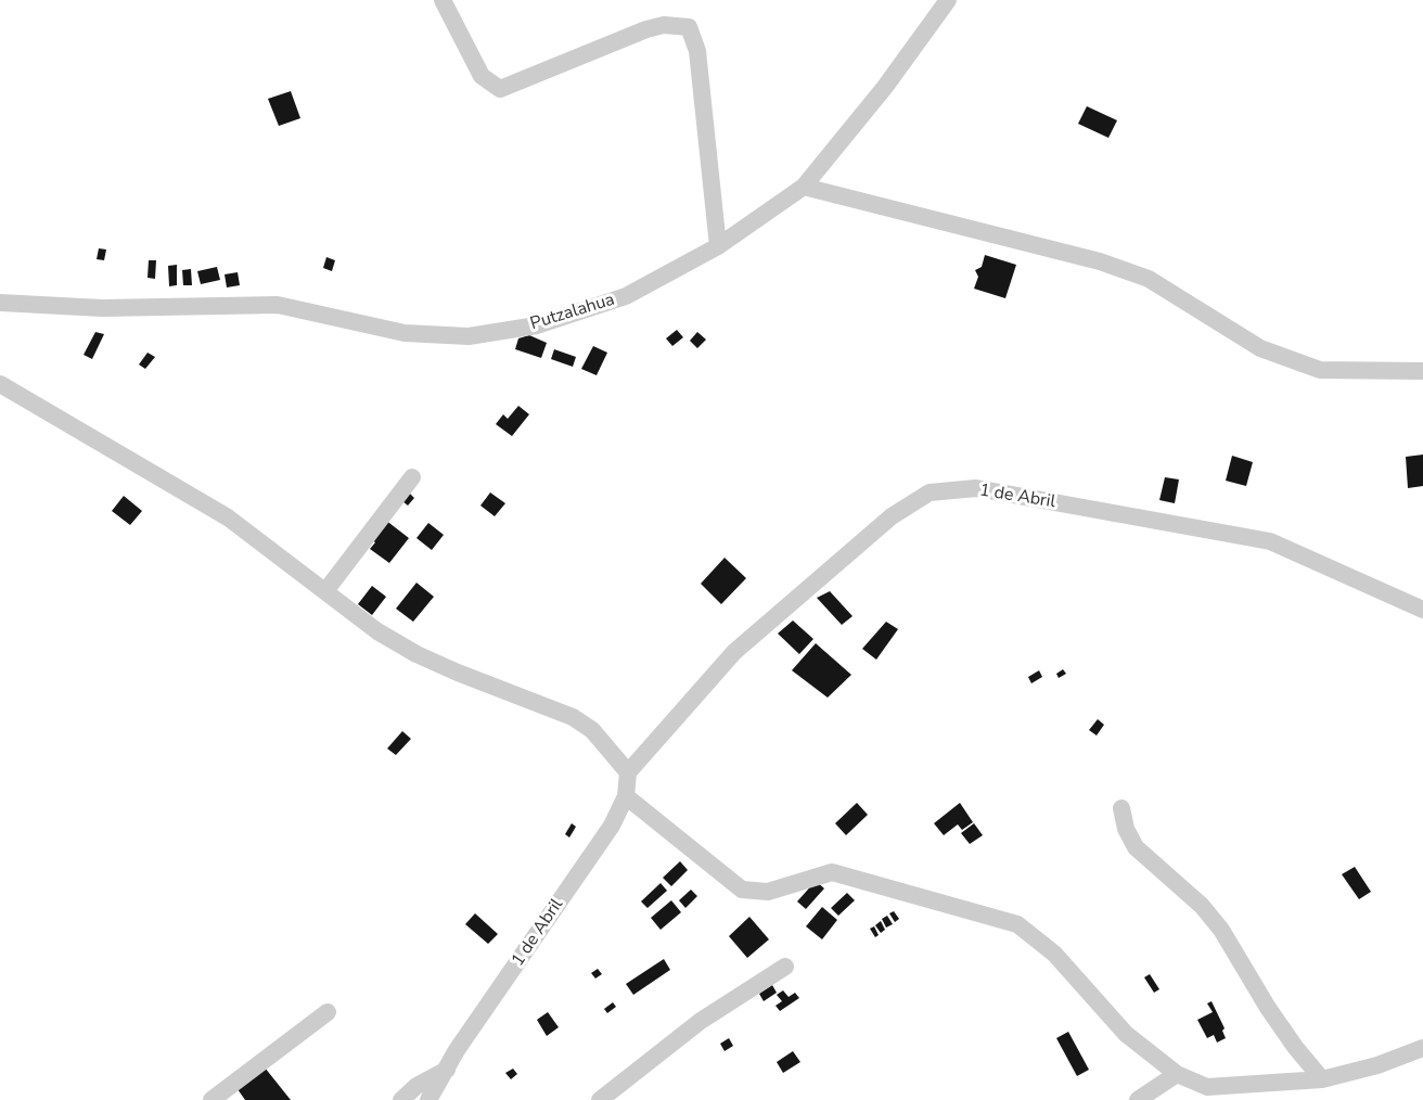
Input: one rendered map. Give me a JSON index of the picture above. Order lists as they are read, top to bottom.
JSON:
{
  "streets": {
    "street": ["Putzalahua", "1 de Abril"]
  }
}
